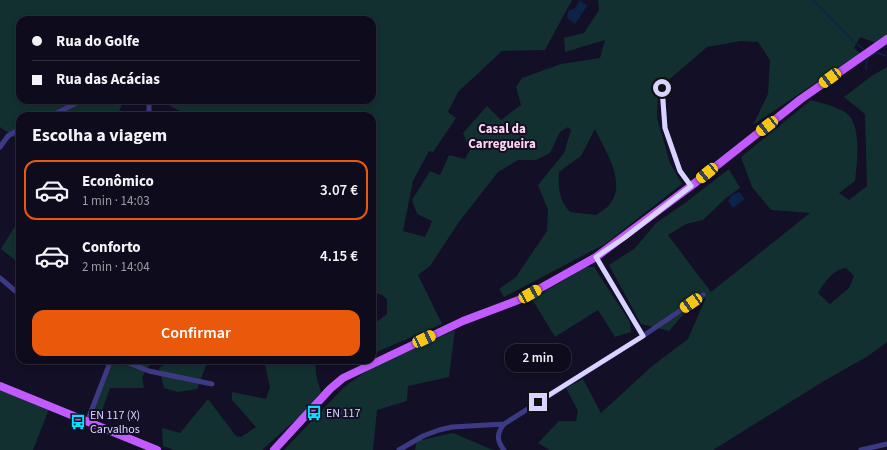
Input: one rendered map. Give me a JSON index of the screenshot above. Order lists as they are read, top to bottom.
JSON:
{
  "districts": ["Casal da Carregueira"],
  "places": {
    "bus stop": ["EN 117", "EN 117 (X) Carvalhos"]
  },
  "page": {
    "banner": ["Rua do Golfe", "Rua das Acácias"],
    "heading": "Escolha a viagem",
    "list": [
      {
        "name": "Econômico",
        "note": "1 min · 14:03",
        "value": "3.07 €"
      },
      {
        "name": "Conforto",
        "note": "2 min · 14:04",
        "value": "4.15 €"
      }
    ],
    "buttons": "Confirmar",
    "bubble": "2 min"
  }
}
